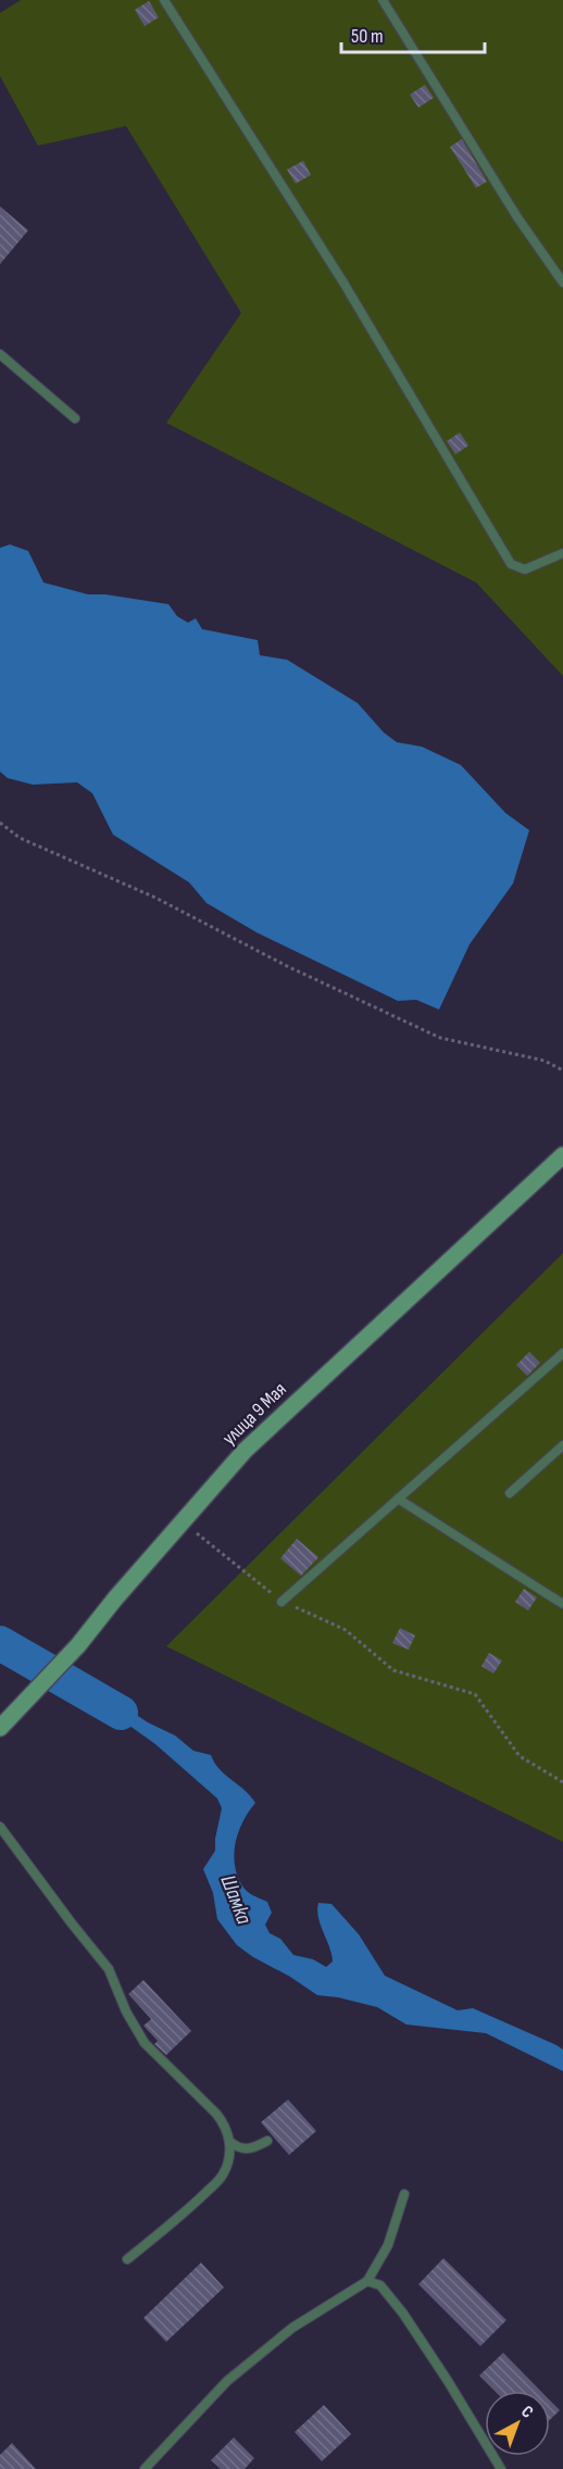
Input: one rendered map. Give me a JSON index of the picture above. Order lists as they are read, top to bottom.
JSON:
{
  "streets": {
    "main road": ["улица 9 Мая"]
  },
  "water": ["Шамка"],
  "scale_bar": "50 m",
  "north": "top right"
}
